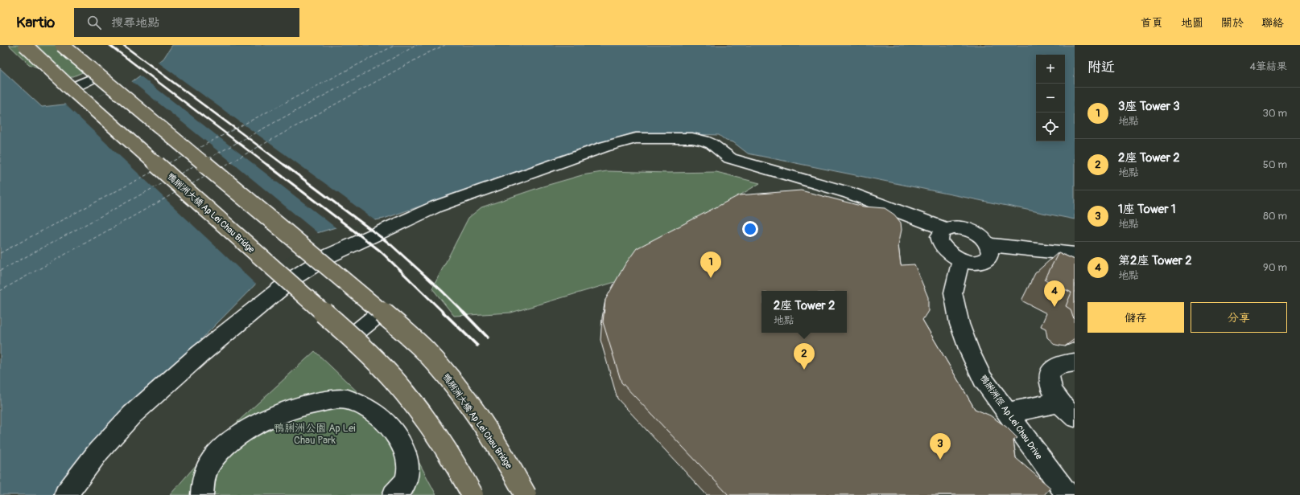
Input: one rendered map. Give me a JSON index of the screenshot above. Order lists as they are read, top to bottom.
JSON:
{
  "streets": {
    "main road": ["鴨脷洲大橋 Ap Lei Chau Bridge"],
    "street": ["鴨脷洲徑 Ap Lei Chau Drive"]
  },
  "parks": ["鴨脷洲公園 Ap Lei Chau Park"],
  "page": {
    "header": "Kartio",
    "search": "搜尋地點",
    "nav": [
      "首頁",
      "地圖",
      "關於",
      "聯絡"
    ],
    "heading": ["附近", "4筆結果"],
    "map_buttons": ["+", "−"],
    "list": [
      {
        "mark": "1",
        "name": "3座 Tower 3",
        "note": "地點",
        "value": "30 m"
      },
      {
        "mark": "2",
        "name": "2座 Tower 2",
        "note": "地點",
        "value": "50 m"
      },
      {
        "mark": "3",
        "name": "1座 Tower 1",
        "note": "地點",
        "value": "80 m"
      },
      {
        "mark": "4",
        "name": "第2座 Tower 2",
        "note": "地點",
        "value": "90 m"
      }
    ],
    "pins": [
      "1",
      "4",
      "2",
      "3"
    ],
    "popup": ["2座 Tower 2", "地點"],
    "buttons": ["儲存", "分享"]
  }
}
